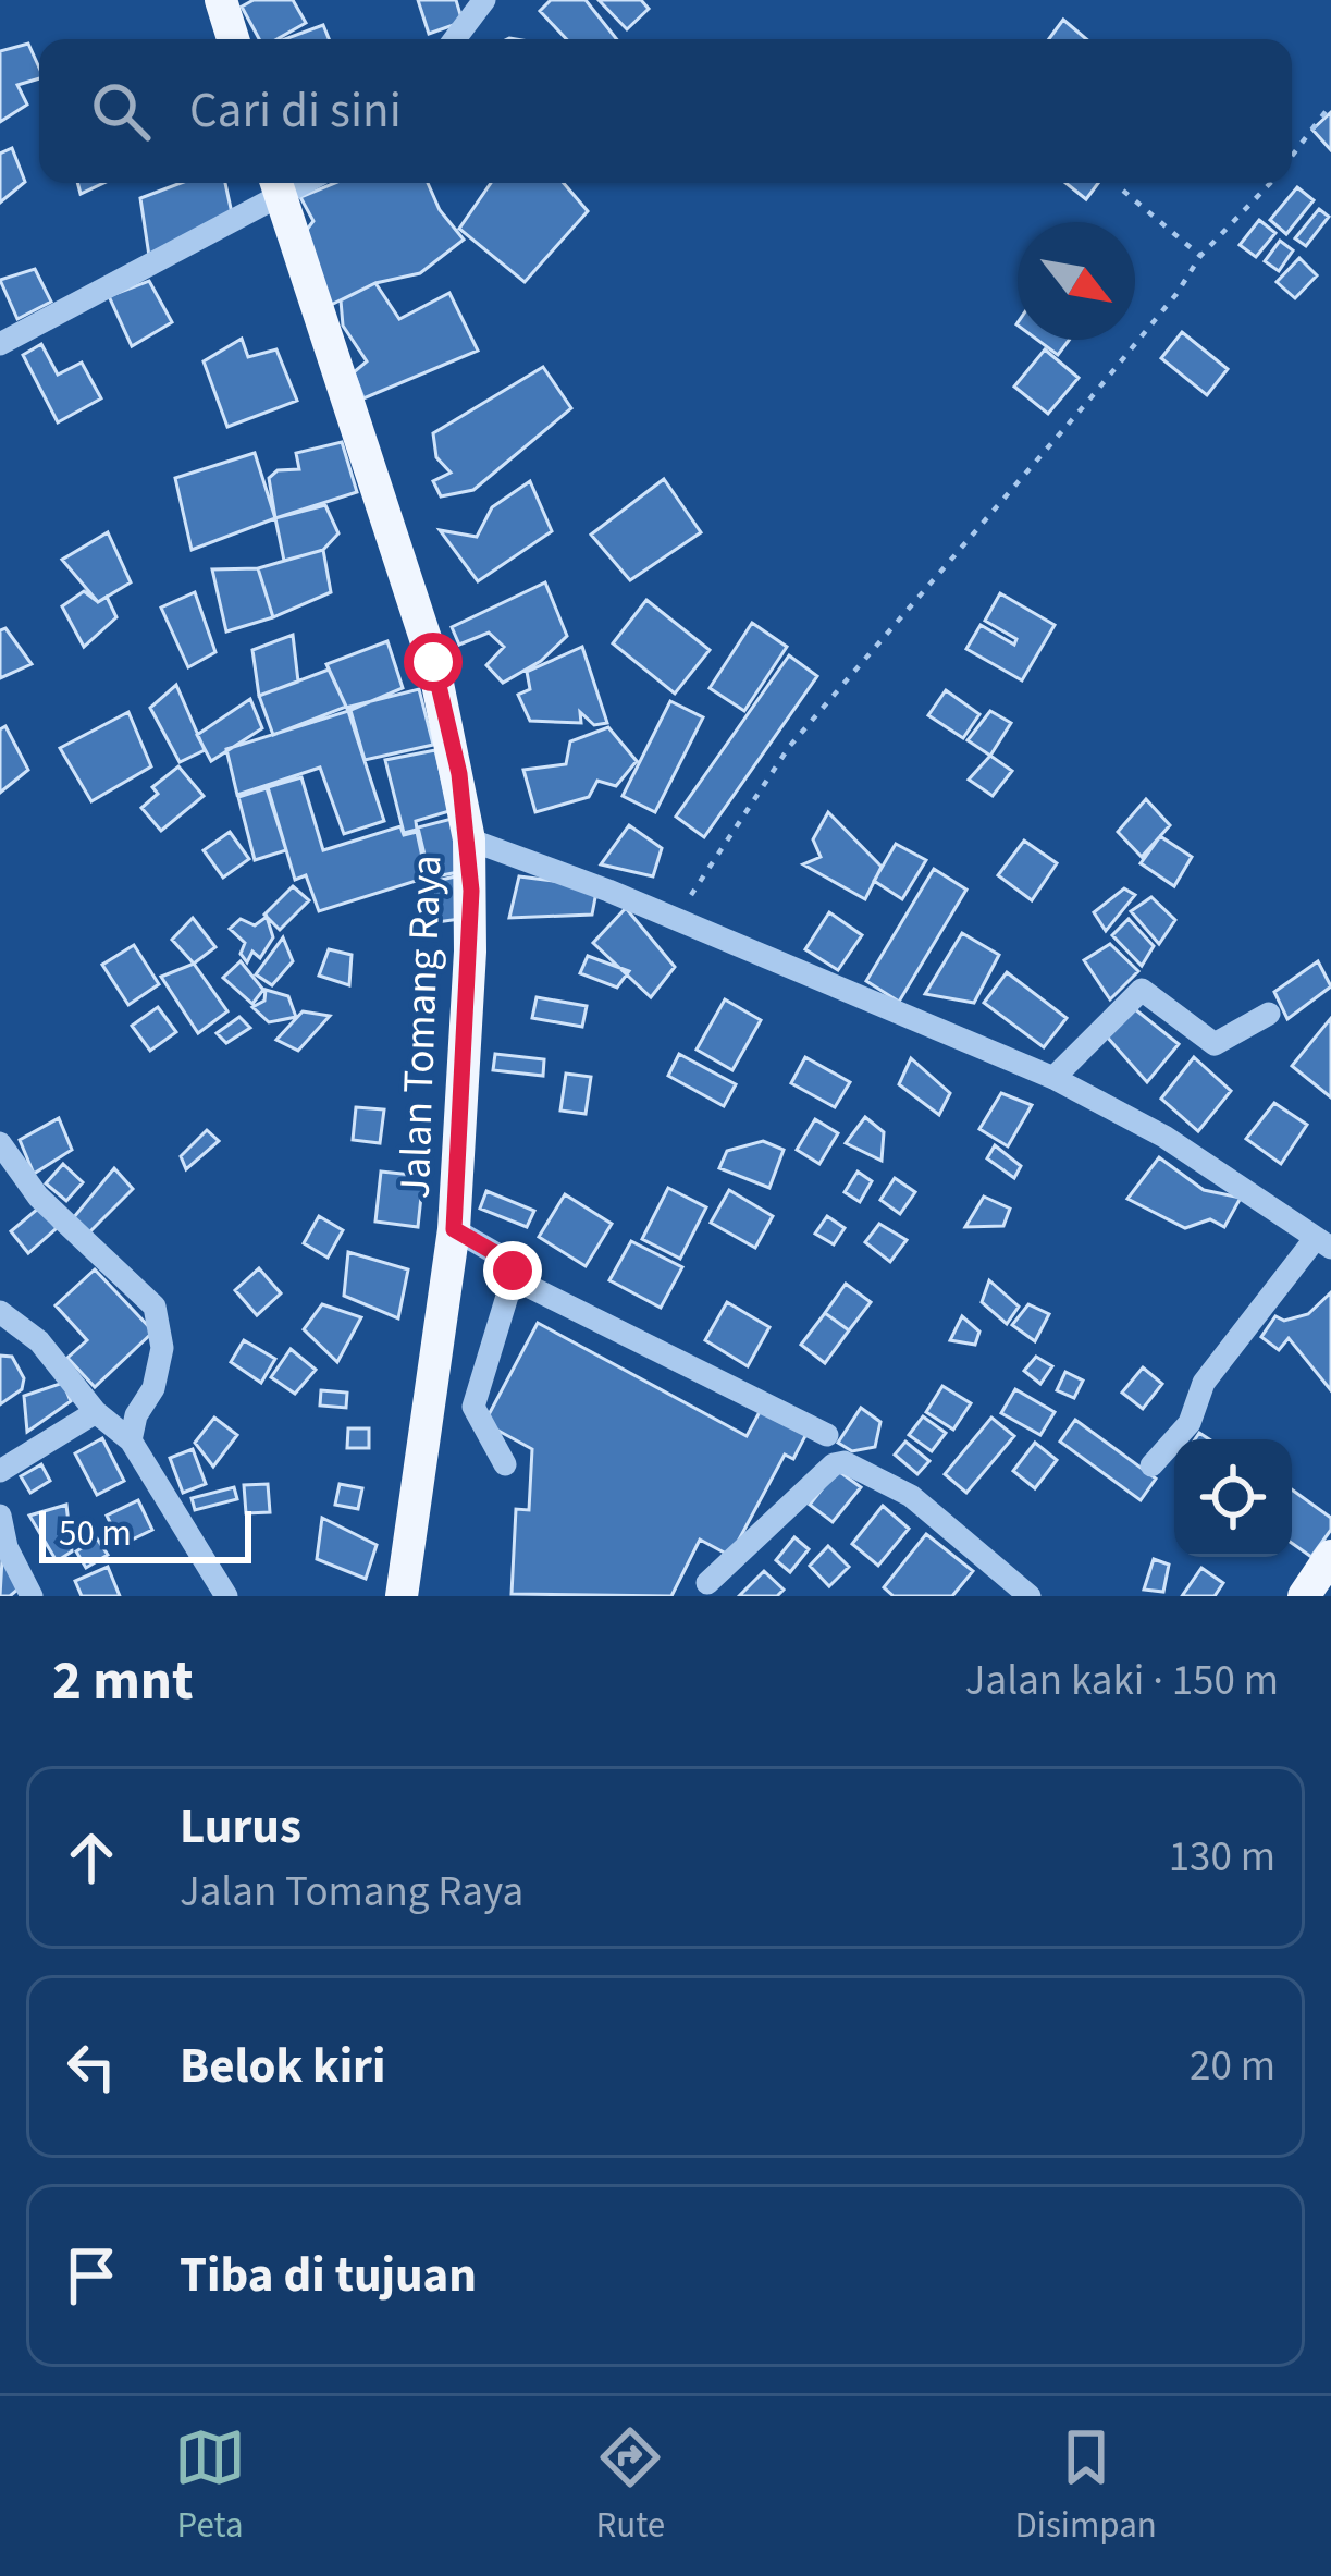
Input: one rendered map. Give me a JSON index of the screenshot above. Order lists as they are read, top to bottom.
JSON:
{
  "streets": {
    "main road": ["Jalan Tomang Raya"]
  },
  "scale_bar": "50 m",
  "north": "bottom right",
  "page": {
    "search": "Cari di sini",
    "scale": "50 m",
    "heading": ["2 mnt", "Jalan kaki · 150 m"],
    "list": [
      ["Lurus", "Jalan Tomang Raya", "130 m"],
      ["Belok kiri", "20 m"],
      "Tiba di tujuan"
    ],
    "nav": ["Peta", "Rute", "Disimpan"]
  }
}
